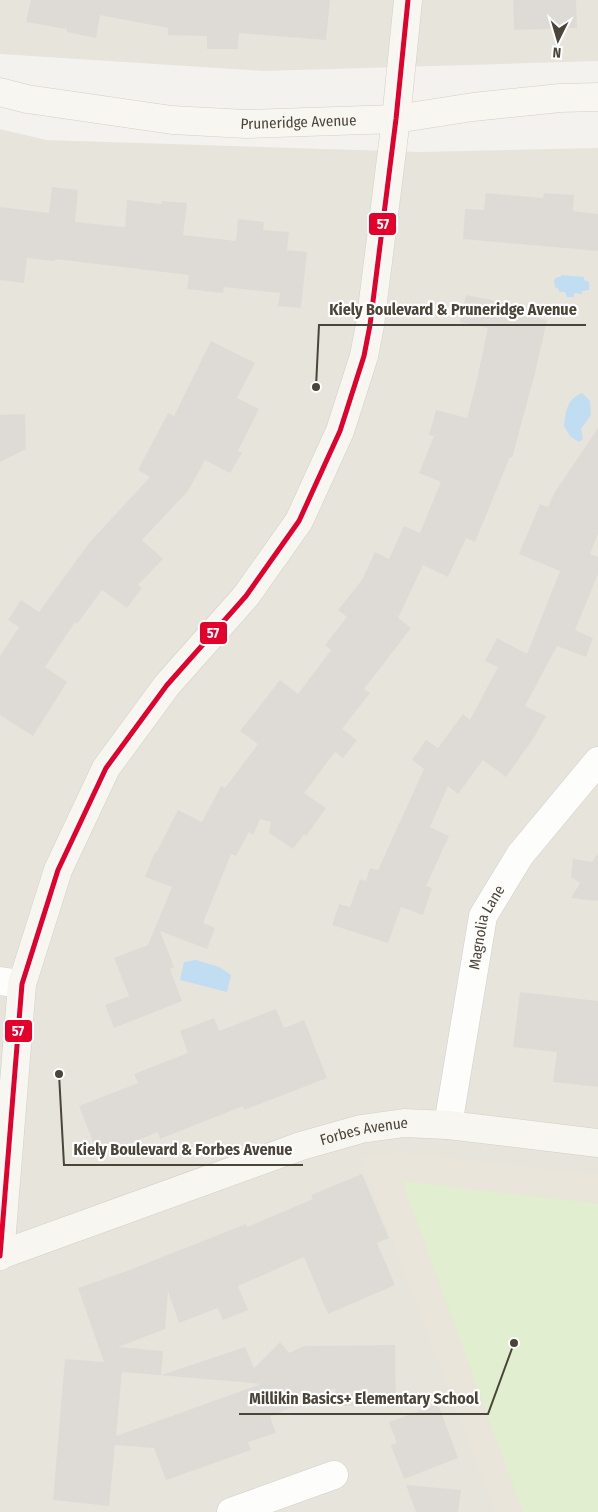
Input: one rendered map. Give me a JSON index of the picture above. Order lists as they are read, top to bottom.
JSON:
{
  "streets": {
    "main road": ["Pruneridge Avenue", "Forbes Avenue"],
    "street": ["Magnolia Lane"]
  },
  "crossings": [
    ["Magnolia Lane", "Forbes Avenue"]
  ],
  "places": ["Kiely Boulevard & Pruneridge Avenue", "Kiely Boulevard & Forbes Avenue", "Millikin Basics+ Elementary School"],
  "lines": ["transit line 57"],
  "north": "bottom"
}
